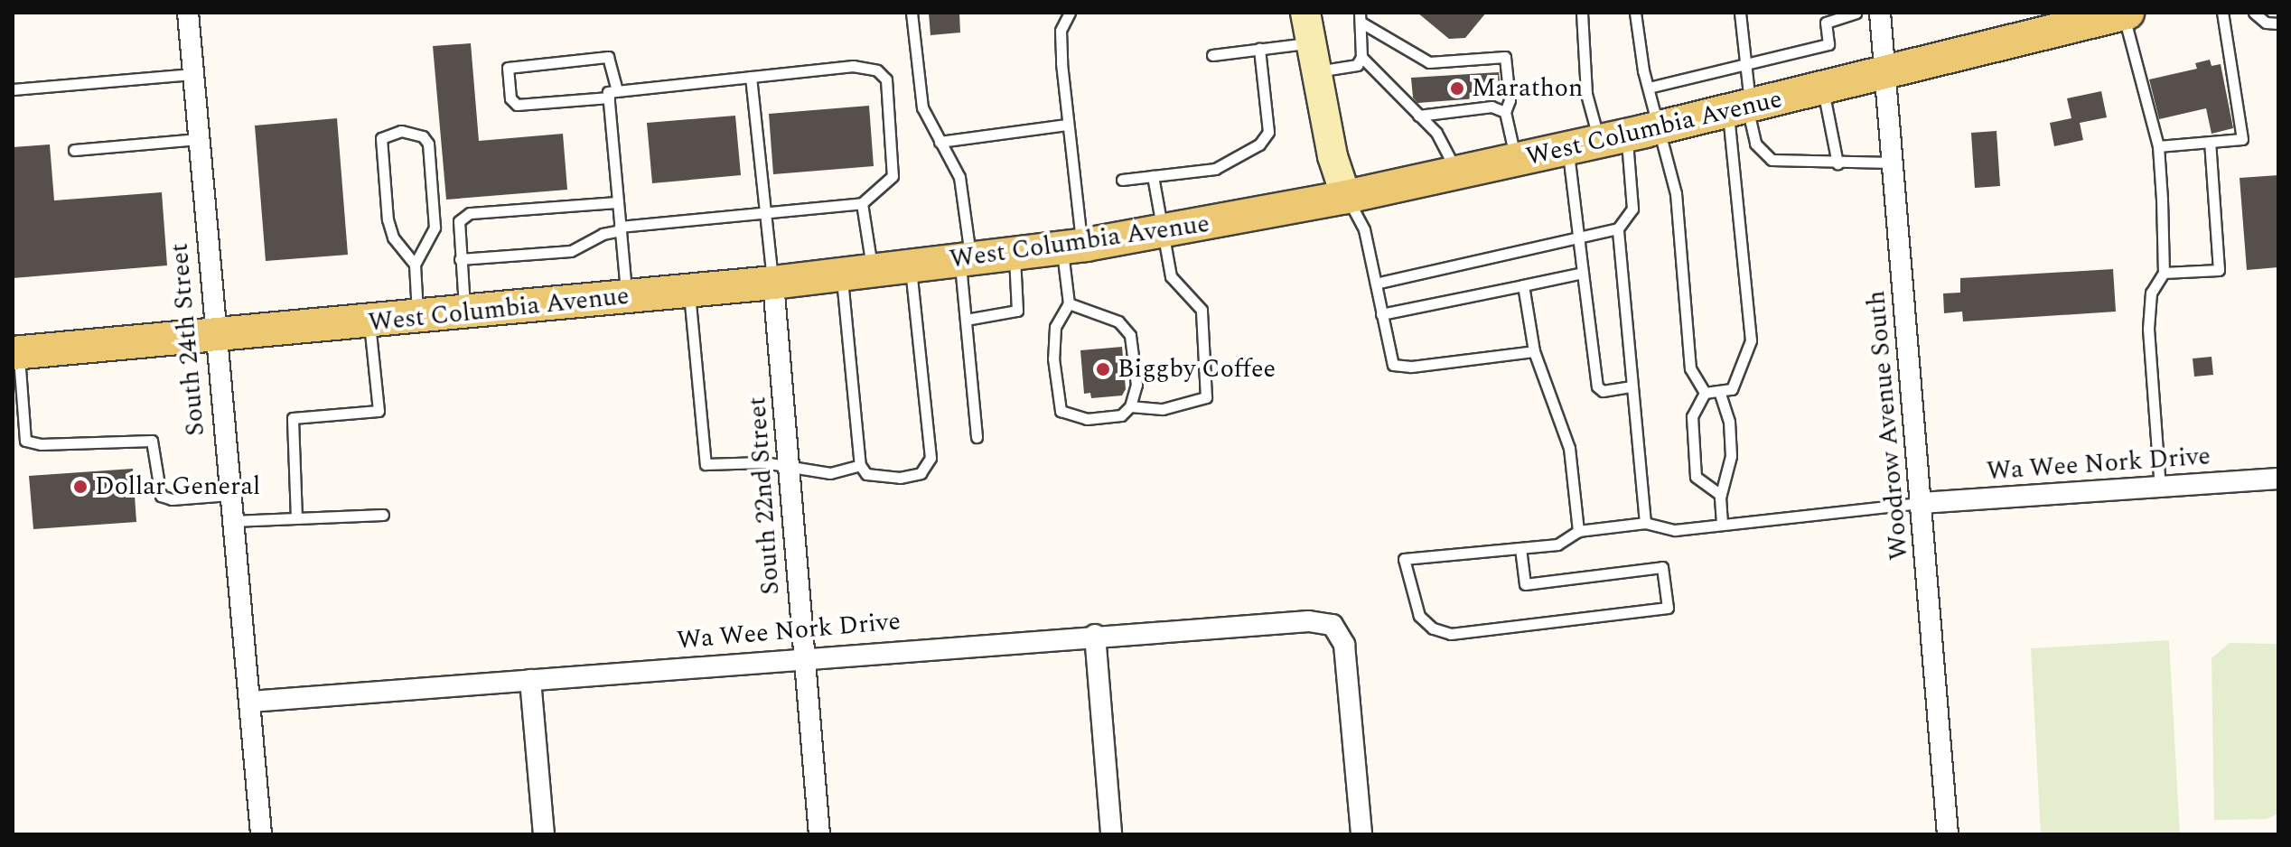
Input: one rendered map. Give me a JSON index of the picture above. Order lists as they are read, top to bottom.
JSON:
{
  "streets": {
    "main road": ["West Columbia Avenue"],
    "street": [
      "South 24th Street",
      "Woodrow Avenue South",
      "Wa Wee Nork Drive",
      "South 22nd Street"
    ]
  },
  "crossings": [
    ["West Columbia Avenue", "South 24th Street"],
    ["West Columbia Avenue", "Woodrow Avenue South"],
    ["West Columbia Avenue", "South 22nd Street"],
    ["South 24th Street", "Wa Wee Nork Drive"],
    ["Woodrow Avenue South", "Wa Wee Nork Drive"],
    ["Wa Wee Nork Drive", "South 22nd Street"]
  ],
  "places": ["Marathon", "Biggby Coffee", "Dollar General"]
}
